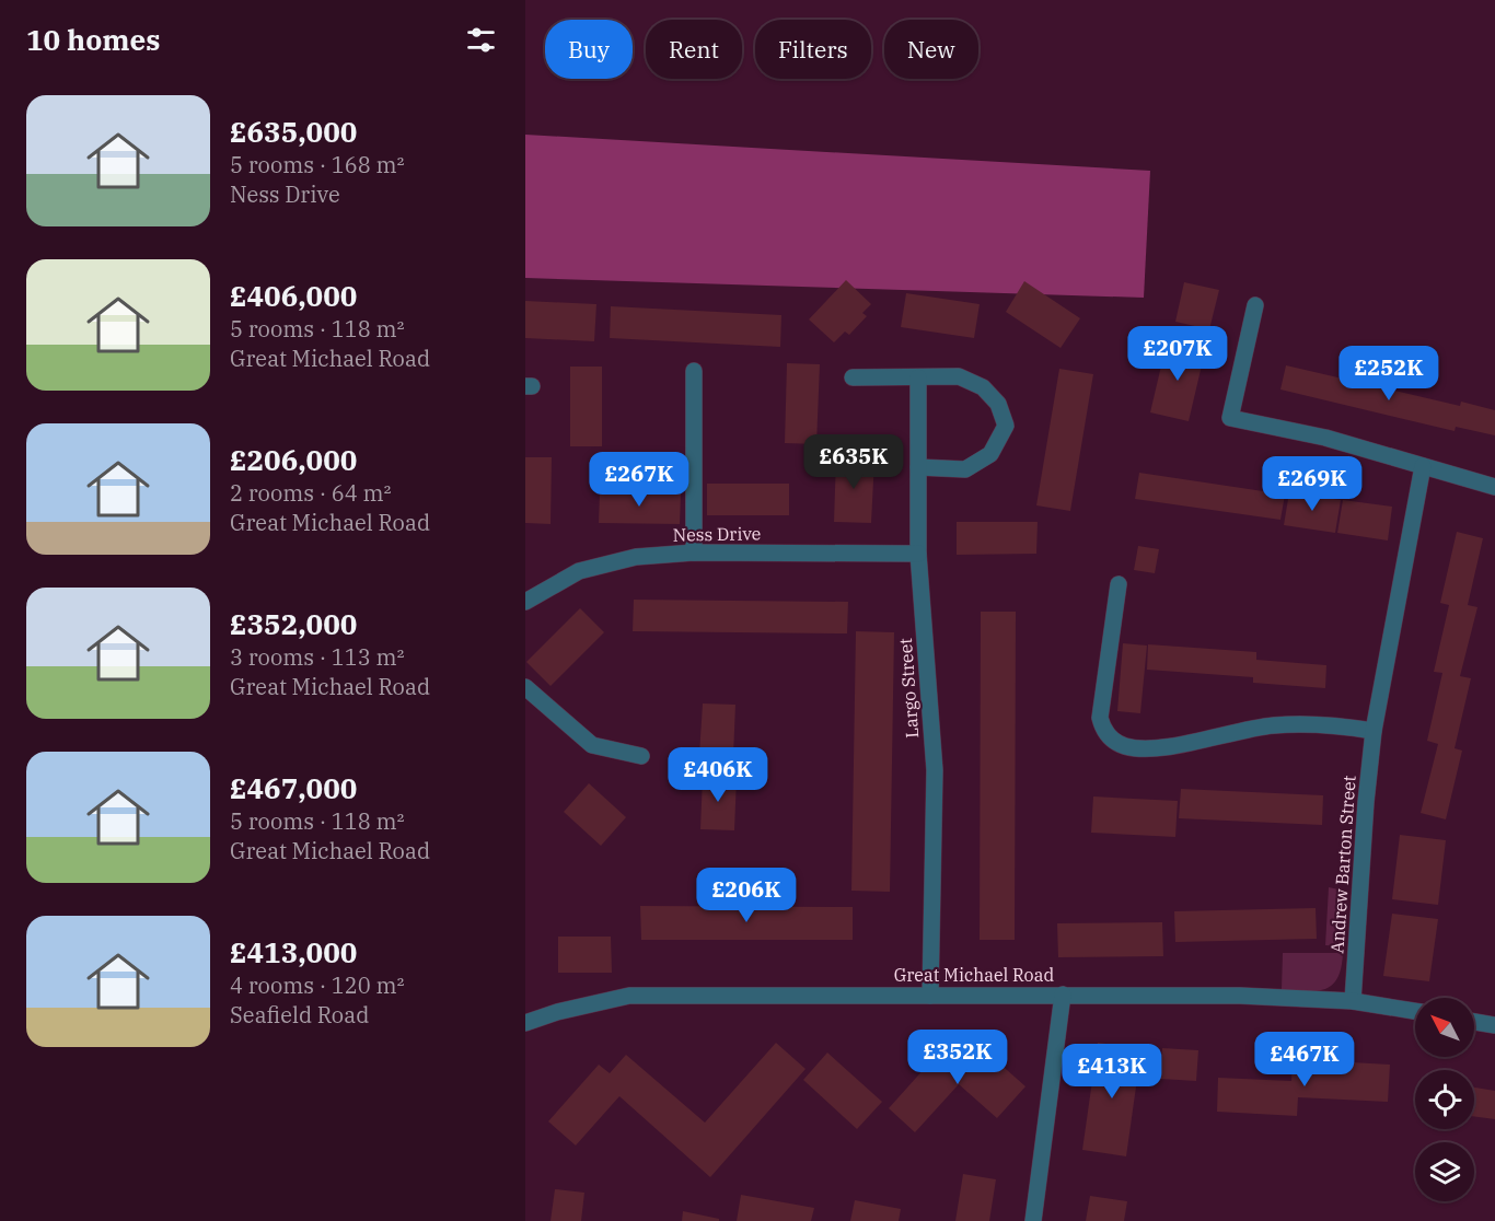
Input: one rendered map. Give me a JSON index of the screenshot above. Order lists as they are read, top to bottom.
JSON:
{
  "streets": {
    "street": [
      "Ness Drive",
      "Largo Street",
      "Andrew Barton Street",
      "Great Michael Road"
    ]
  },
  "crossings": [
    ["Ness Drive", "Largo Street"],
    ["Largo Street", "Great Michael Road"],
    ["Andrew Barton Street", "Great Michael Road"]
  ],
  "north": "top left",
  "page": {
    "heading": "10 homes",
    "chip": [
      "Buy",
      "Rent",
      "Filters",
      "New"
    ],
    "list": [
      {
        "name": "£635,000",
        "note": "5 rooms · 168 m² · Ness Drive"
      },
      {
        "name": "£406,000",
        "note": "5 rooms · 118 m² · Great Michael Road"
      },
      {
        "name": "£206,000",
        "note": "2 rooms · 64 m² · Great Michael Road"
      },
      {
        "name": "£352,000",
        "note": "3 rooms · 113 m² · Great Michael Road"
      },
      {
        "name": "£467,000",
        "note": "5 rooms · 118 m² · Great Michael Road"
      },
      {
        "name": "£413,000",
        "note": "4 rooms · 120 m² · Seafield Road"
      }
    ],
    "price": [
      "£207K",
      "£252K",
      "£635K",
      "£267K",
      "£269K",
      "£406K",
      "£206K",
      "£352K",
      "£467K",
      "£413K"
    ]
  }
}
